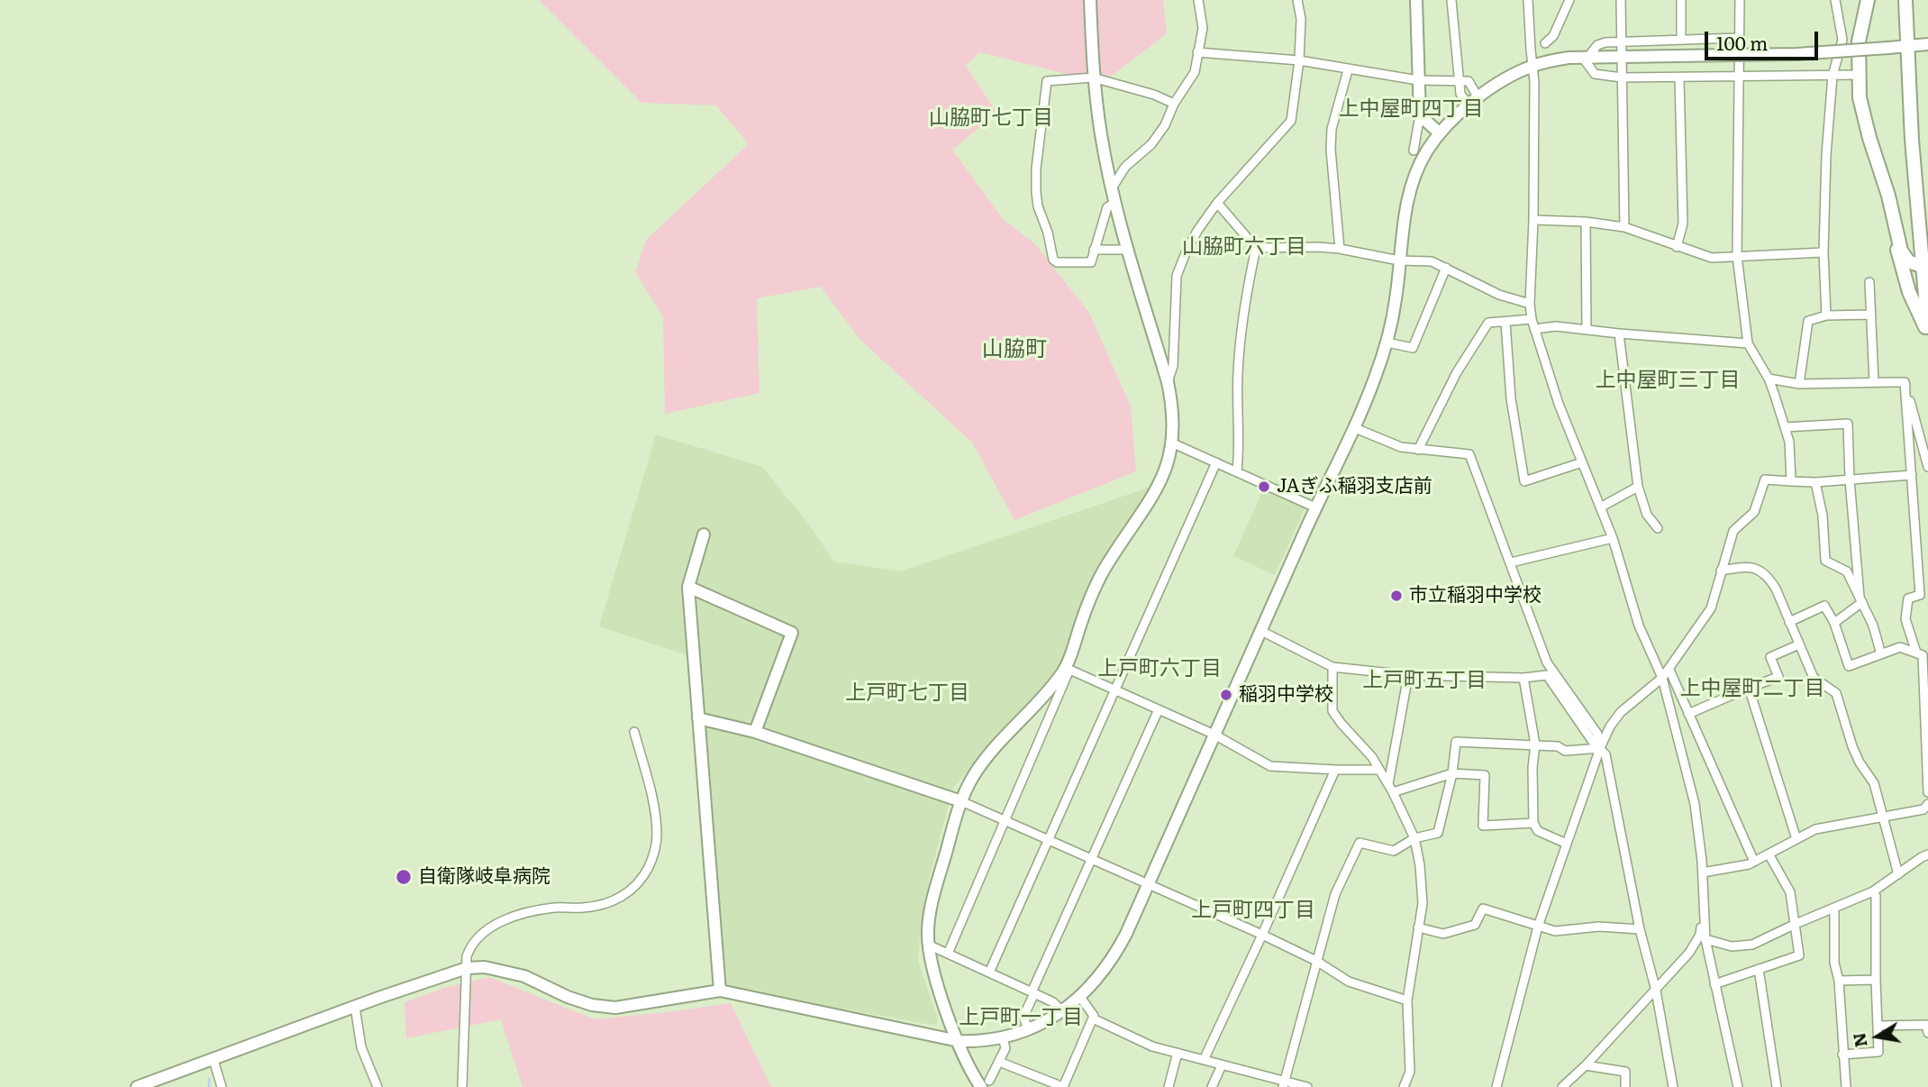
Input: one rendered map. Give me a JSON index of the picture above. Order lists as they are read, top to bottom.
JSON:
{
  "districts": [
    "上中屋町四丁目",
    "山脇町七丁目",
    "山脇町六丁目",
    "山脇町",
    "上中屋町三丁目",
    "上戸町六丁目",
    "上戸町五丁目",
    "上中屋町二丁目",
    "上戸町七丁目",
    "上戸町四丁目",
    "上戸町一丁目"
  ],
  "places": [
    "JAぎふ稲羽支店前",
    "市立稲羽中学校",
    "稲羽中学校",
    "自衛隊岐阜病院"
  ],
  "scale_bar": "100 m",
  "north": "left"
}
